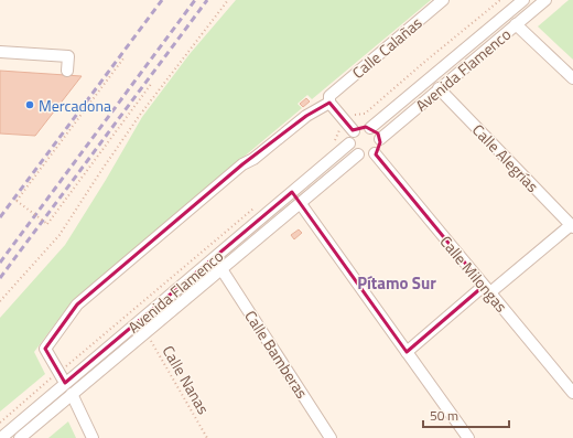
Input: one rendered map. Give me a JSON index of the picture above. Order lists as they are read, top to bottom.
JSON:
{
  "streets": {
    "street": [
      "Calle Calañas",
      "Avenida Flamenco",
      "Calle Alegrías",
      "Calle Milongas",
      "Calle Bamberas"
    ],
    "path": ["Calle Nanas"]
  },
  "crossings": [
    ["Avenida Flamenco", "Calle Alegrías"],
    ["Avenida Flamenco", "Calle Milongas"],
    ["Avenida Flamenco", "Calle Bamberas"],
    ["Avenida Flamenco", "Calle Nanas"]
  ],
  "districts": ["Pítamo Sur"],
  "places": ["Mercadona"],
  "scale_bar": "50 m"
}
